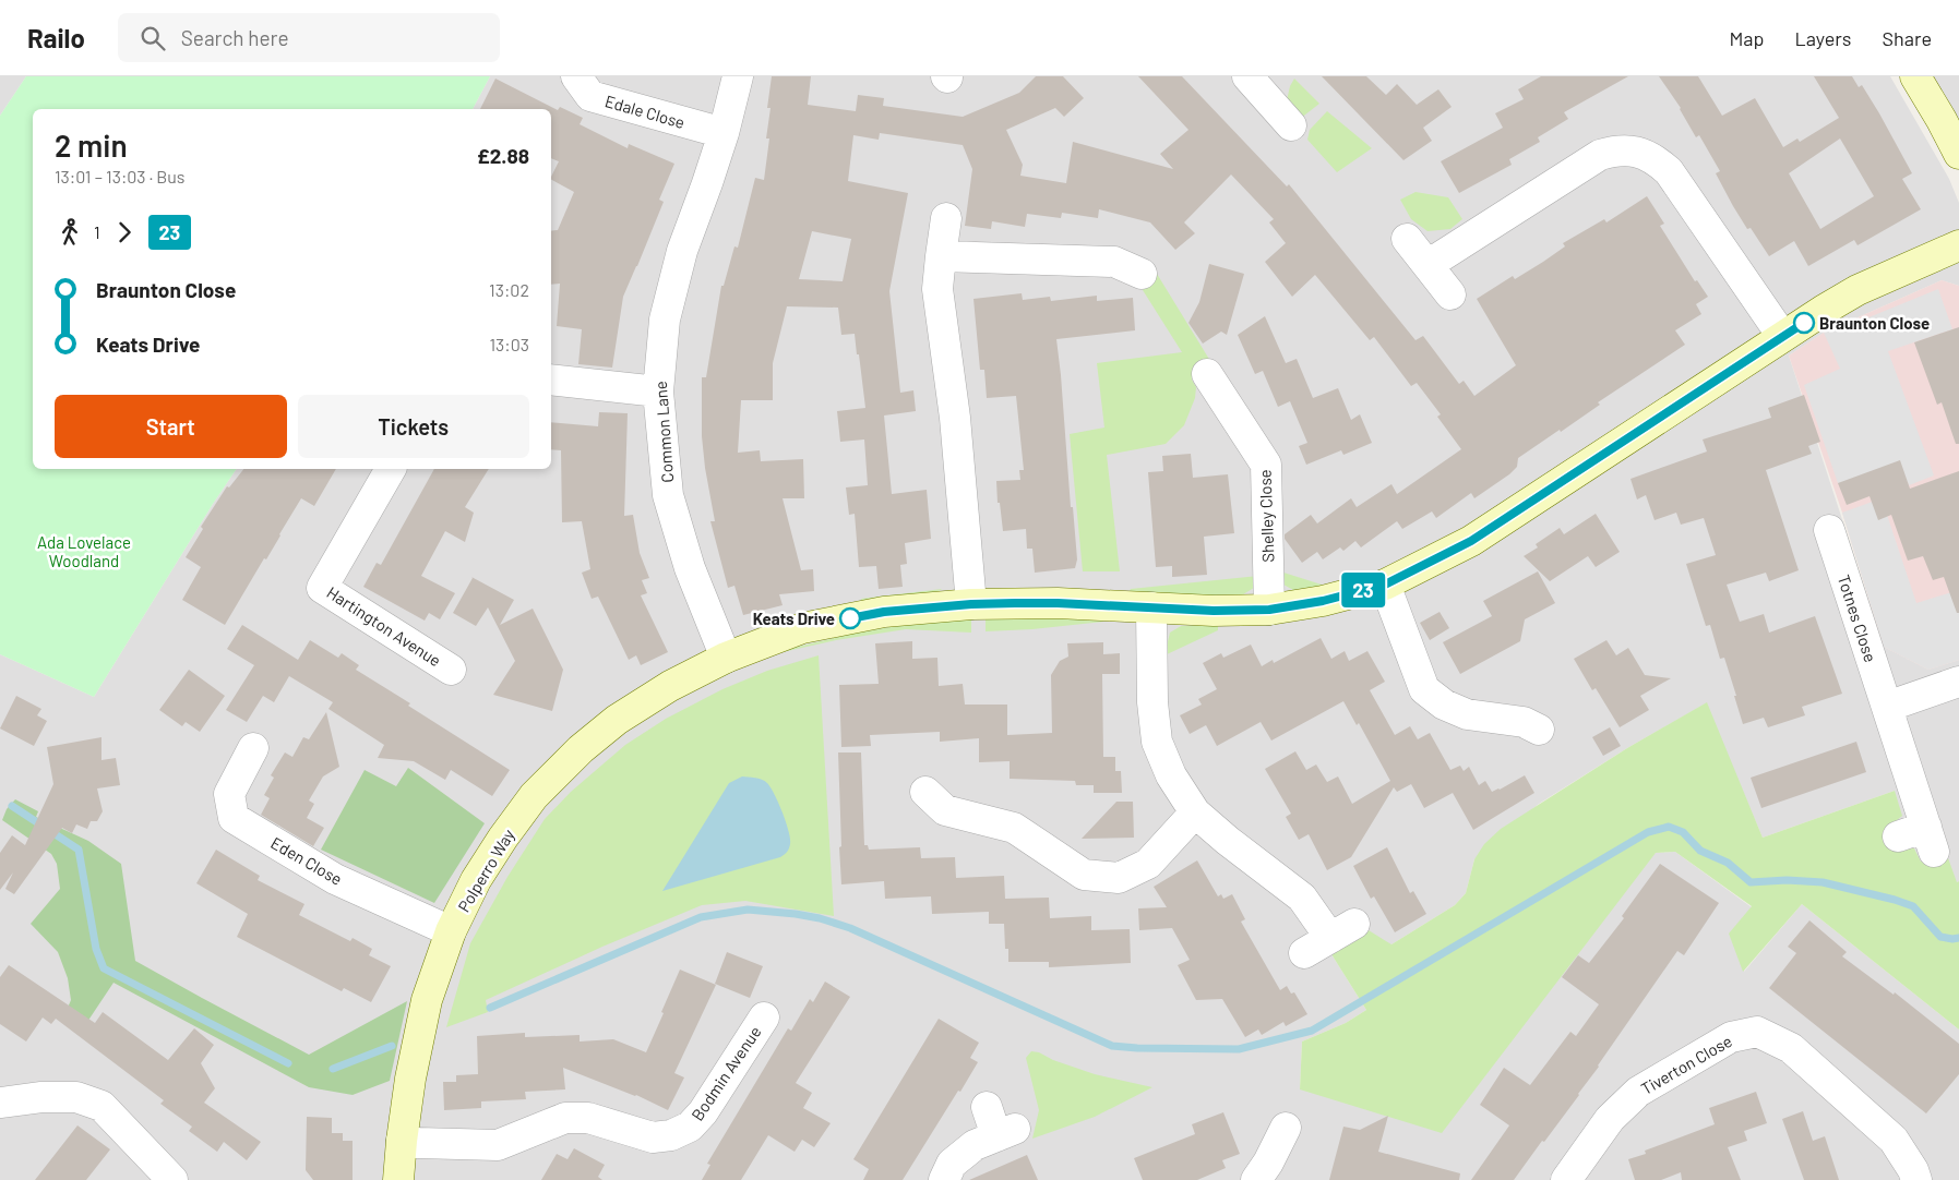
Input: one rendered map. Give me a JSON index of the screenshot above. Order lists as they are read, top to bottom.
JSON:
{
  "streets": {
    "street": [
      "Edale Close",
      "Common Lane",
      "Shelley Close",
      "Totnes Close",
      "Hartington Avenue",
      "Eden Close",
      "Polperro Way",
      "Tiverton Close",
      "Bodmin Avenue"
    ]
  },
  "crossings": [
    ["Edale Close", "Common Lane"],
    ["Common Lane", "Polperro Way"],
    ["Shelley Close", "Polperro Way"],
    ["Eden Close", "Polperro Way"],
    ["Polperro Way", "Bodmin Avenue"]
  ],
  "parks": ["Ada Lovelace Woodland"],
  "places": ["Braunton Close", "Keats Drive"],
  "lines": ["bus line 23"],
  "page": {
    "header": "Railo",
    "search": "Search here",
    "nav": ["Map", "Layers", "Share"],
    "on_map": "23",
    "heading": ["2 min", "13:01 – 13:03 · Bus", "£2.88"],
    "legs": ["1", "23"],
    "list": [
      {
        "name": "Braunton Close",
        "value": "13:02"
      },
      {
        "name": "Keats Drive",
        "value": "13:03"
      }
    ],
    "buttons": ["Start", "Tickets"]
  }
}
